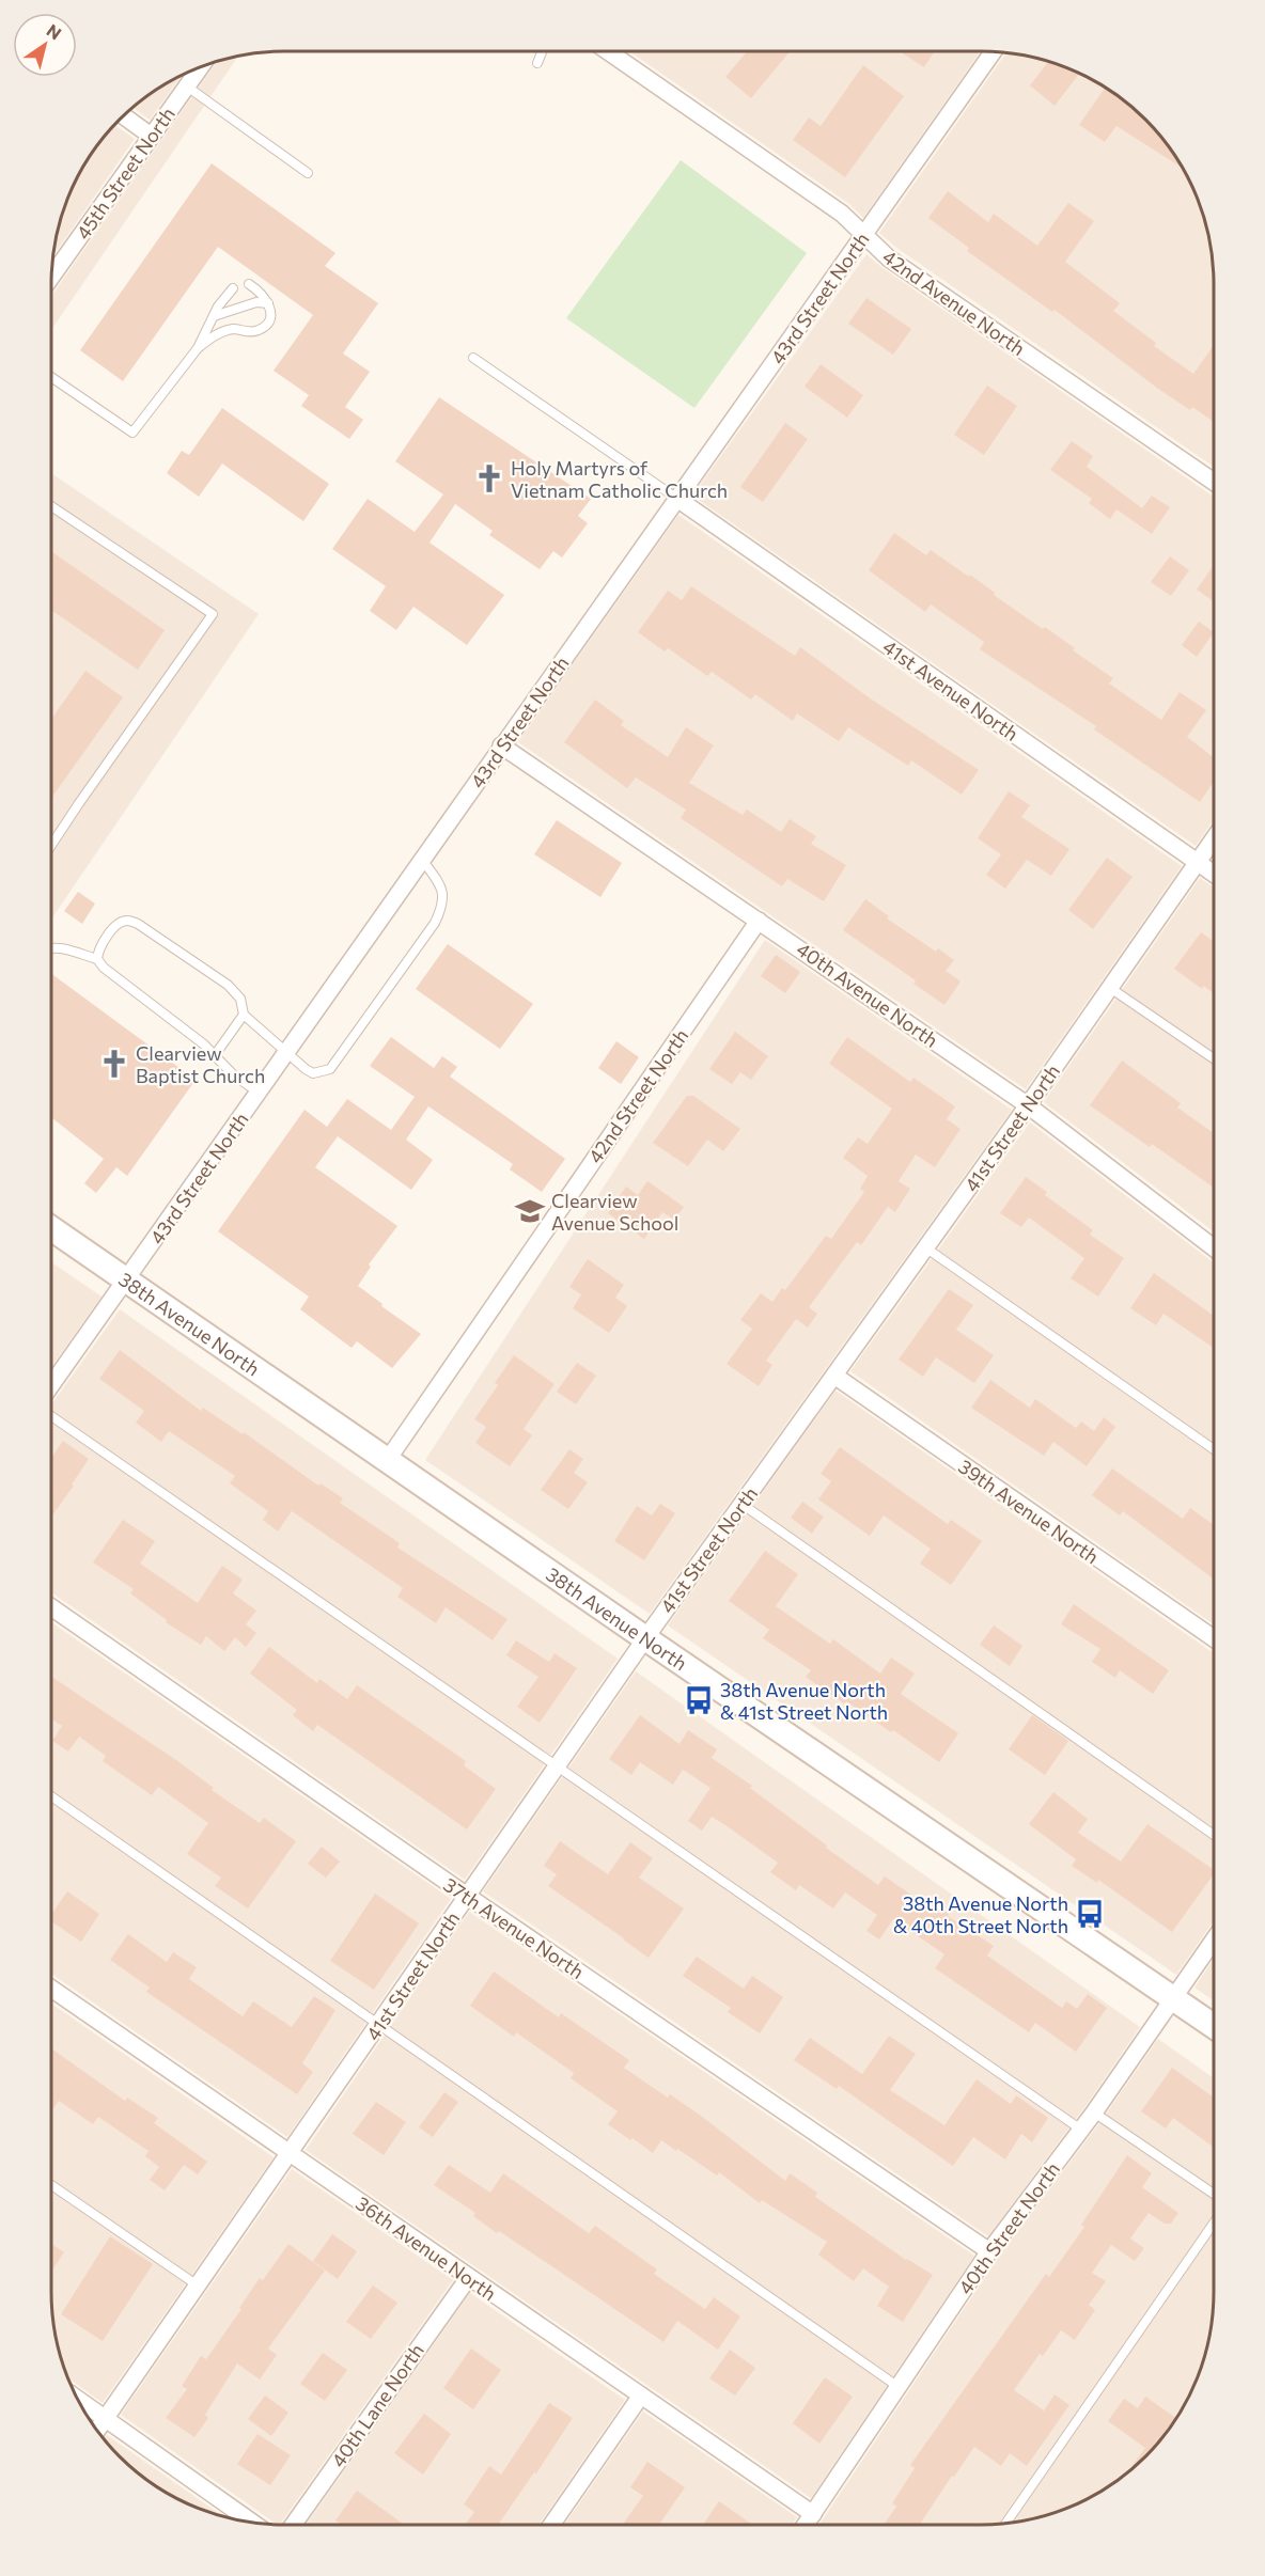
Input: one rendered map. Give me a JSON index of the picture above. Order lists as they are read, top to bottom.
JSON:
{
  "streets": {
    "main road": ["38th Avenue North"],
    "street": [
      "45th Street North",
      "43rd Street North",
      "42nd Avenue North",
      "41st Avenue North",
      "40th Avenue North",
      "42nd Street North",
      "41st Street North",
      "39th Avenue North",
      "37th Avenue North",
      "40th Street North",
      "36th Avenue North",
      "40th Lane North"
    ]
  },
  "crossings": [
    ["43rd Street North", "42nd Avenue North"],
    ["43rd Street North", "41st Avenue North"],
    ["43rd Street North", "40th Avenue North"],
    ["43rd Street North", "38th Avenue North"],
    ["41st Avenue North", "41st Street North"],
    ["40th Avenue North", "42nd Street North"],
    ["40th Avenue North", "41st Street North"],
    ["42nd Street North", "38th Avenue North"],
    ["41st Street North", "38th Avenue North"],
    ["41st Street North", "39th Avenue North"],
    ["41st Street North", "37th Avenue North"],
    ["41st Street North", "36th Avenue North"],
    ["38th Avenue North", "40th Street North"],
    ["37th Avenue North", "40th Street North"],
    ["40th Street North", "36th Avenue North"],
    ["36th Avenue North", "40th Lane North"]
  ],
  "places": {
    "church": ["Holy Martyrs of Vietnam Catholic Church", "Clearview Baptist Church"],
    "school or university": ["Clearview Avenue School"],
    "bus stop": ["38th Avenue North & 41st Street North", "38th Avenue North & 40th Street North"]
  },
  "north": "top right"
}
